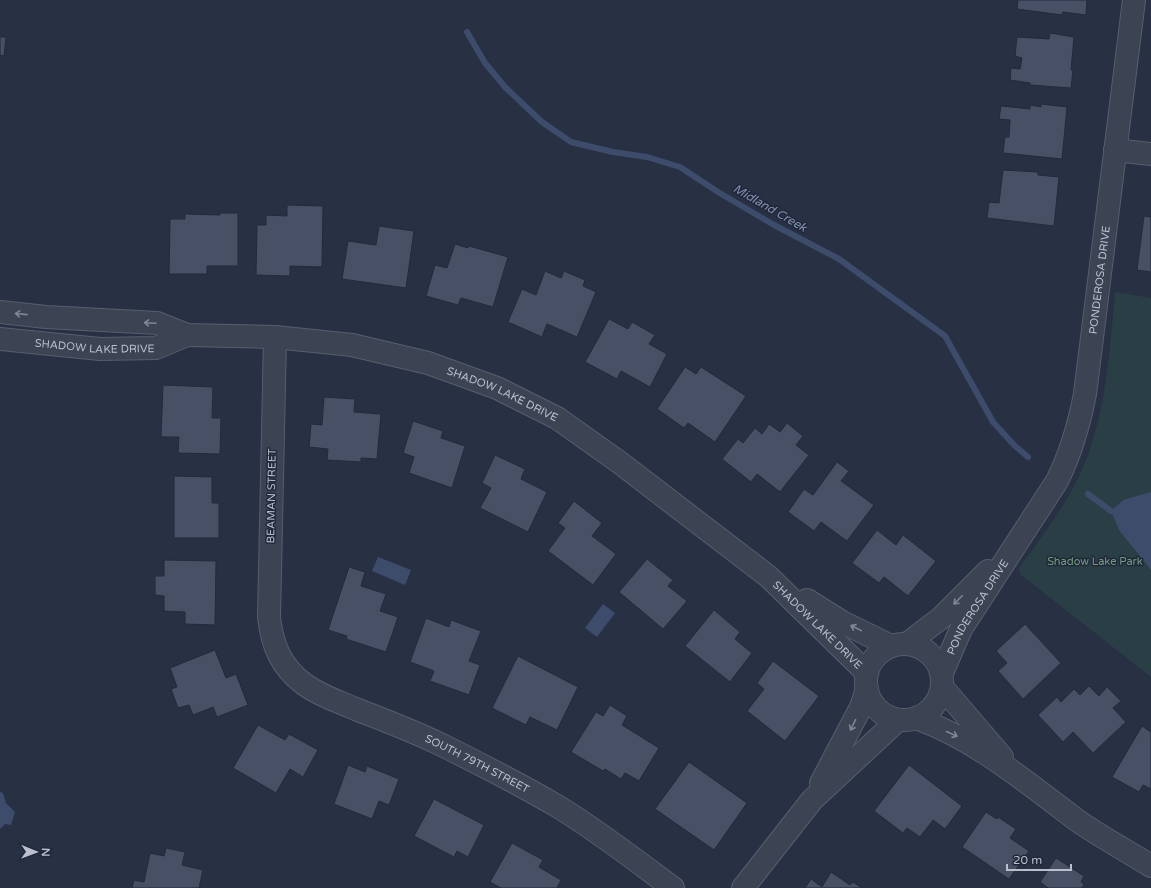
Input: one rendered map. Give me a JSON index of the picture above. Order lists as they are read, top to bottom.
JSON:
{
  "streets": {
    "street": [
      "PONDEROSA DRIVE",
      "SHADOW LAKE DRIVE",
      "BEAMAN STREET",
      "SOUTH 79TH STREET"
    ]
  },
  "crossings": [
    ["PONDEROSA DRIVE", "SHADOW LAKE DRIVE"],
    ["SHADOW LAKE DRIVE", "BEAMAN STREET"],
    ["BEAMAN STREET", "SOUTH 79TH STREET"]
  ],
  "water": ["Midland Creek"],
  "parks": ["Shadow Lake Park"],
  "scale_bar": "20 m",
  "north": "right"
}
